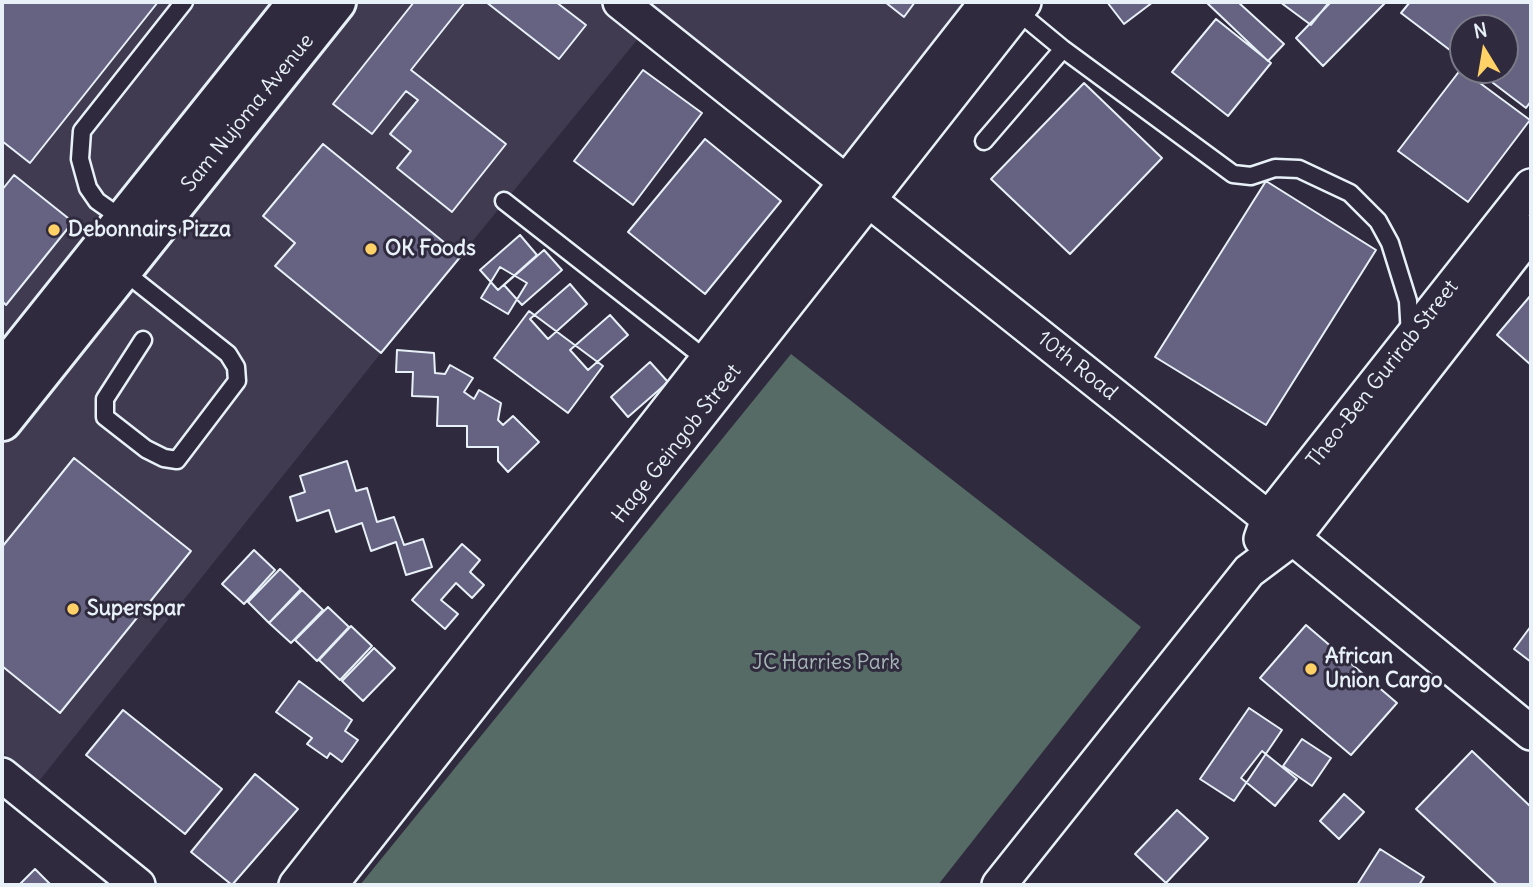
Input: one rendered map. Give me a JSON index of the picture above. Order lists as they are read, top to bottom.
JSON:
{
  "streets": {
    "main road": ["Sam Nujoma Avenue"],
    "street": ["10th Road", "Theo-Ben Gurirab Street", "Hage Geingob Street"]
  },
  "crossings": [
    ["10th Road", "Theo-Ben Gurirab Street"],
    ["10th Road", "Hage Geingob Street"]
  ],
  "parks": ["JC Harries Park"],
  "places": [
    "Debonnairs Pizza",
    "OK Foods",
    "Superspar",
    "African Union Cargo"
  ],
  "north": "top"
}
